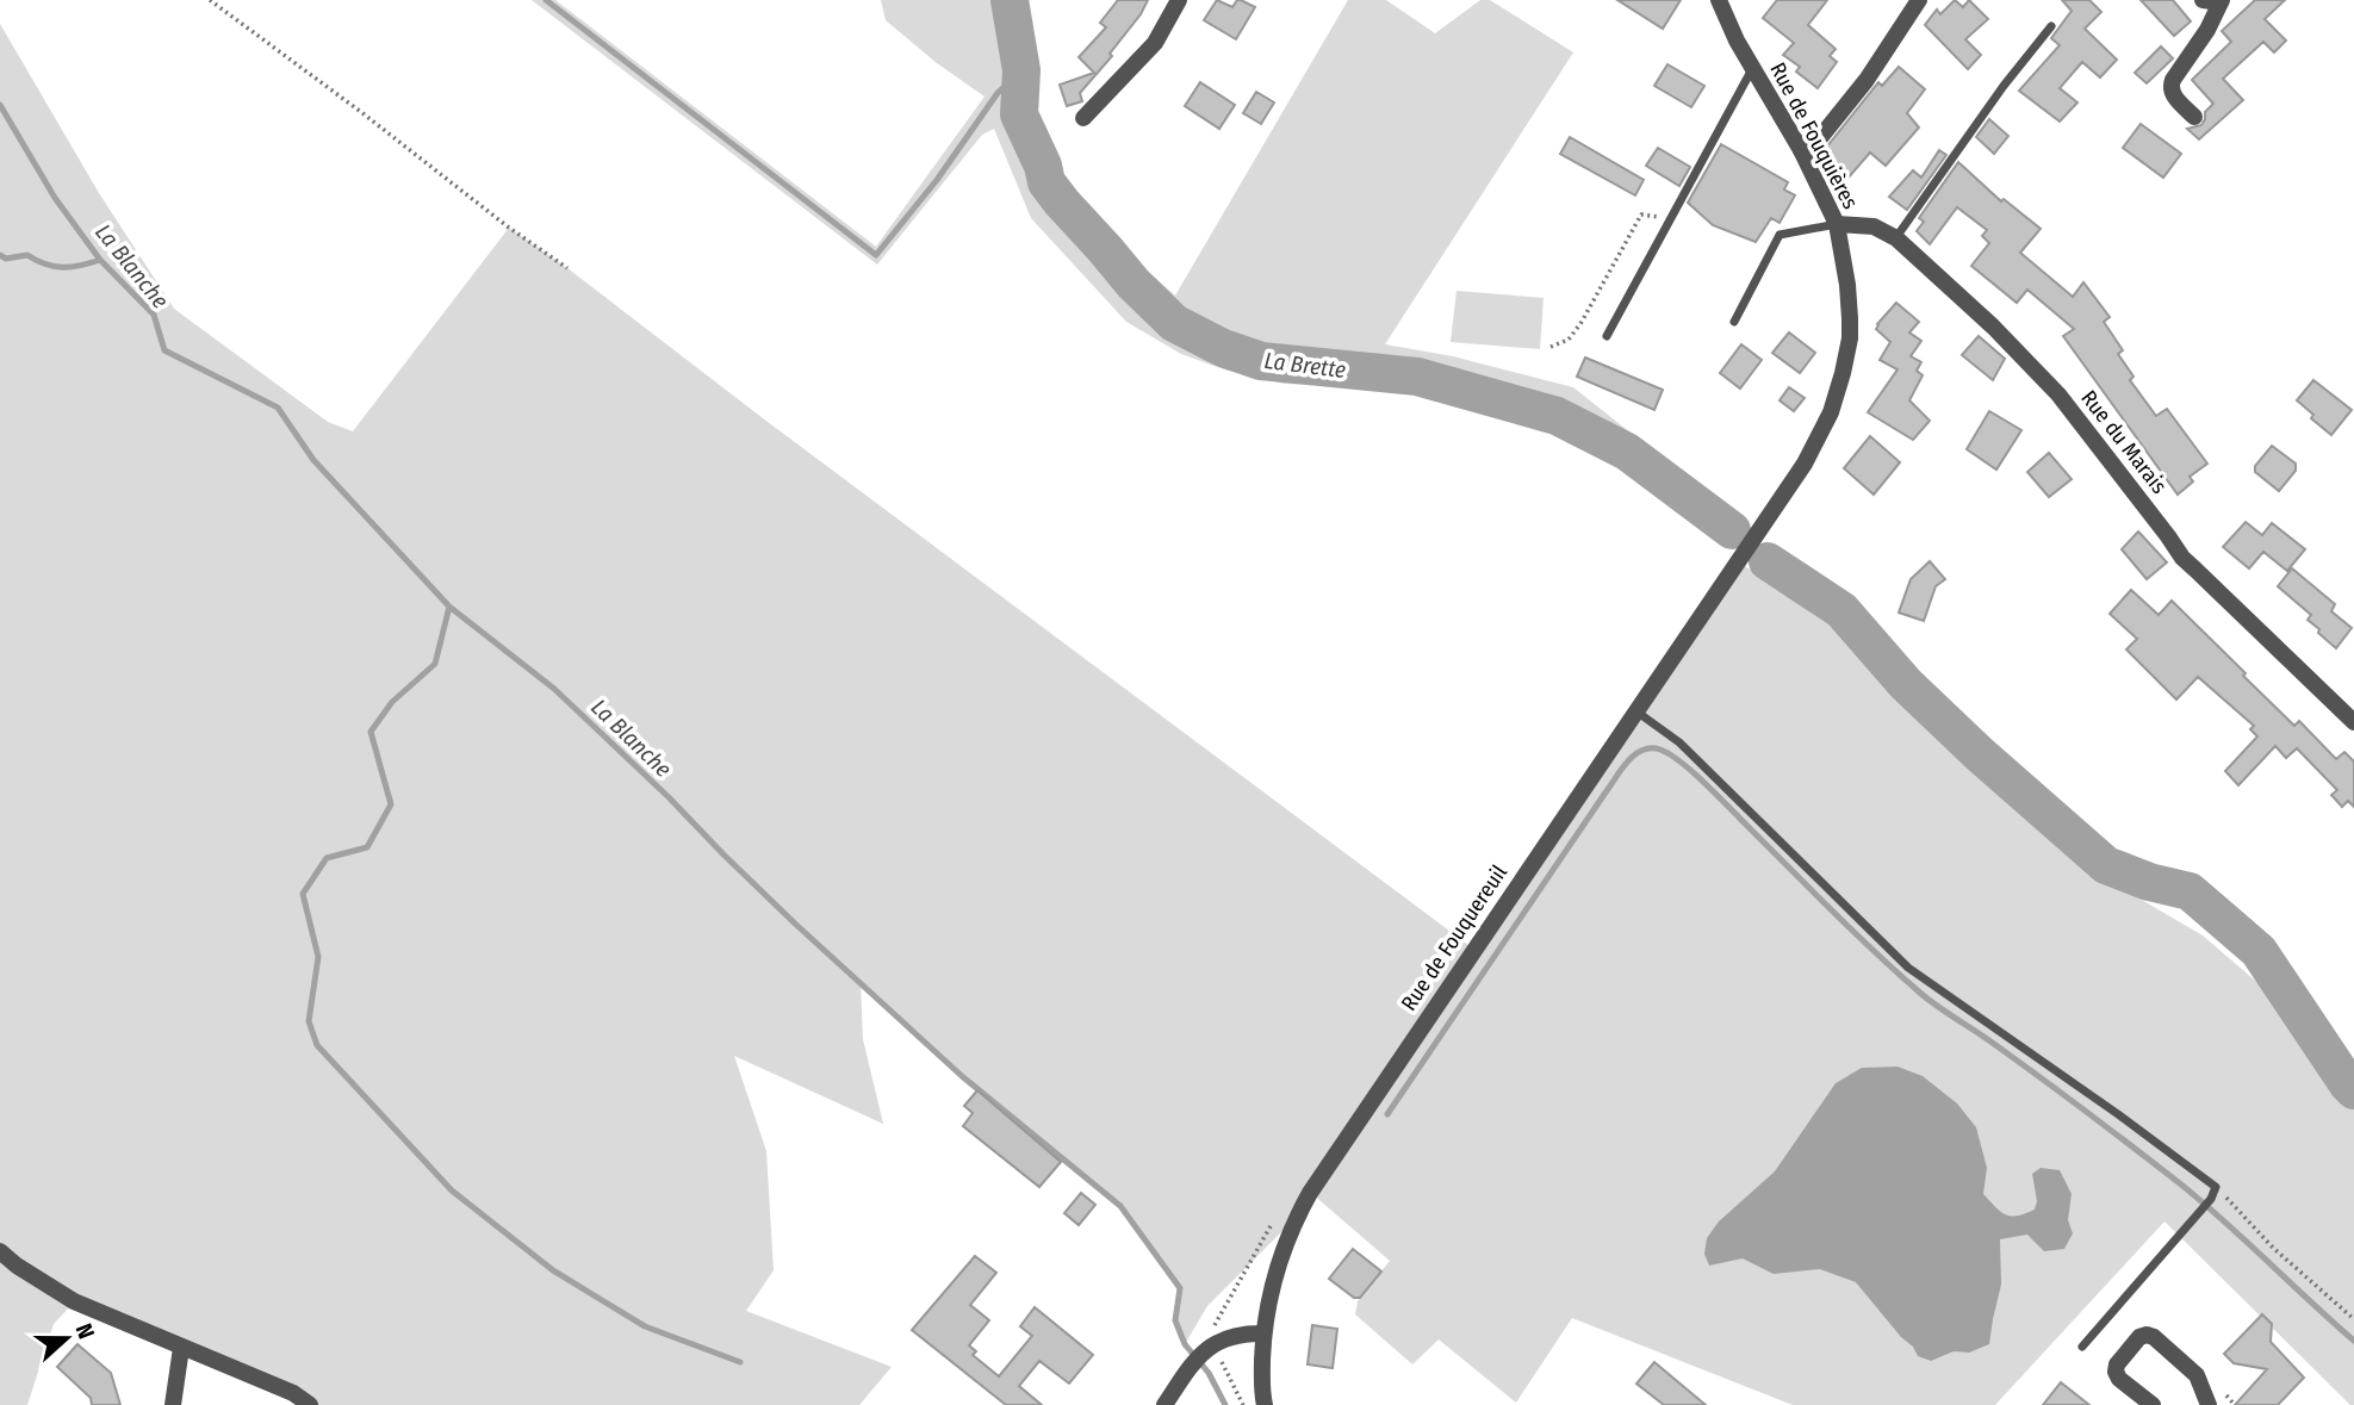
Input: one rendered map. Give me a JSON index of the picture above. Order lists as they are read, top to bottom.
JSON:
{
  "streets": {
    "street": ["Rue de Fouquières", "Rue du Marais", "Rue de Fouquereuil"]
  },
  "crossings": [
    ["Rue de Fouquières", "Rue du Marais"],
    ["Rue de Fouquières", "Rue de Fouquereuil"]
  ],
  "water": ["La Blanche", "La Brette"],
  "north": "right"
}
